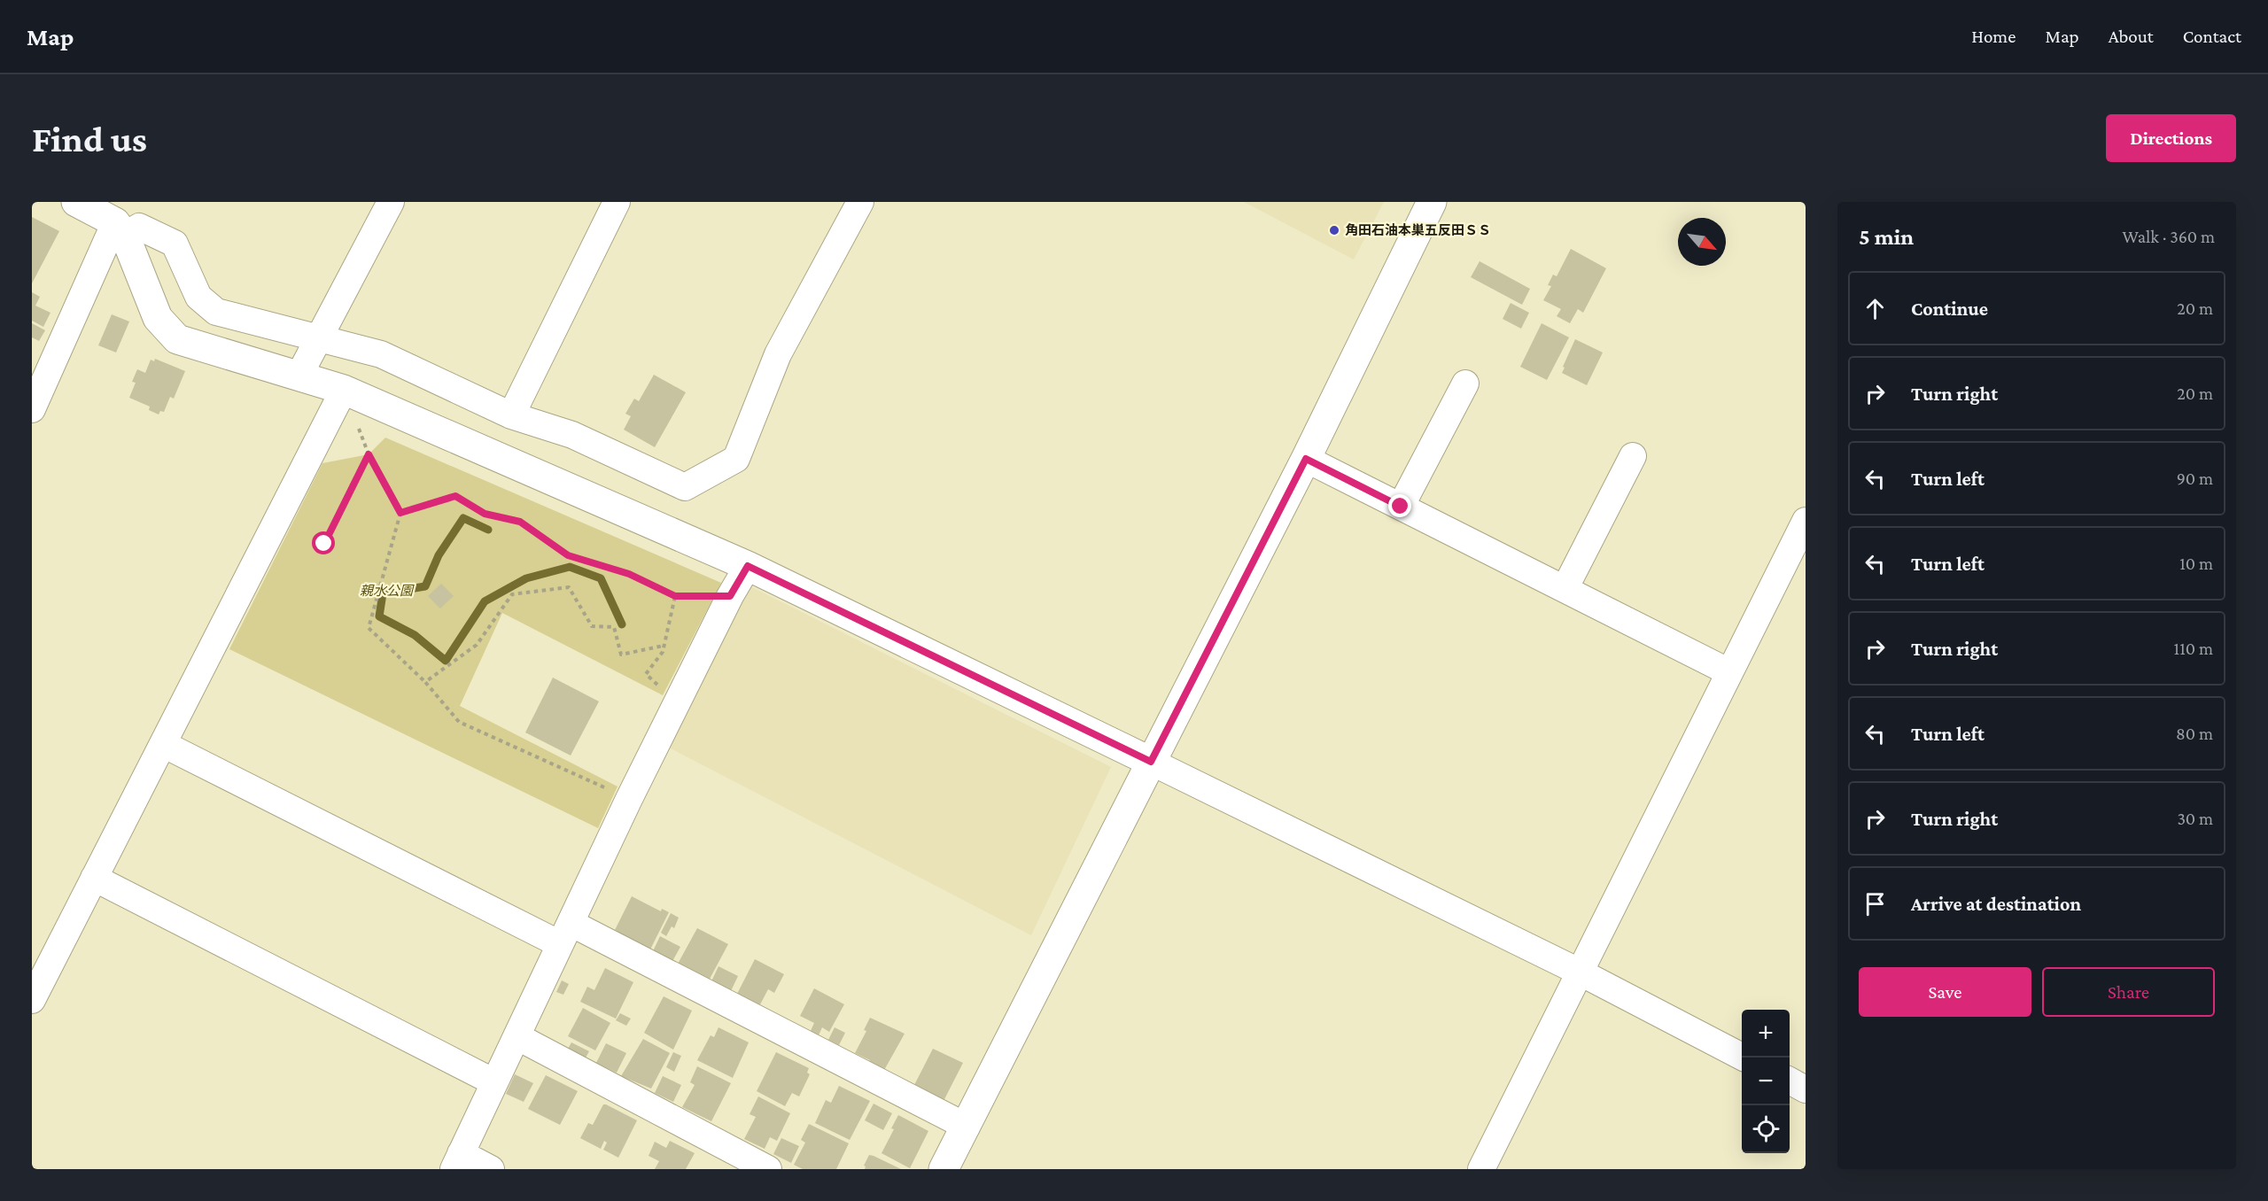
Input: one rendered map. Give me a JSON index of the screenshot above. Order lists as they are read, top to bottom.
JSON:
{
  "parks": ["親水公園"],
  "places": ["角田石油本巣五反田ＳＳ"],
  "north": "bottom right",
  "page": {
    "header": "Map",
    "nav": [
      "Home",
      "Map",
      "About",
      "Contact"
    ],
    "buttons": [
      "Directions",
      ["Save", "Share"]
    ],
    "title": "Find us",
    "heading": ["5 min", "Walk · 360 m"],
    "list": [
      ["Continue", "20 m"],
      ["Turn right", "20 m"],
      ["Turn left", "90 m"],
      ["Turn left", "10 m"],
      ["Turn right", "110 m"],
      ["Turn left", "80 m"],
      ["Turn right", "30 m"],
      "Arrive at destination"
    ],
    "map_buttons": ["+", "−"]
  }
}
